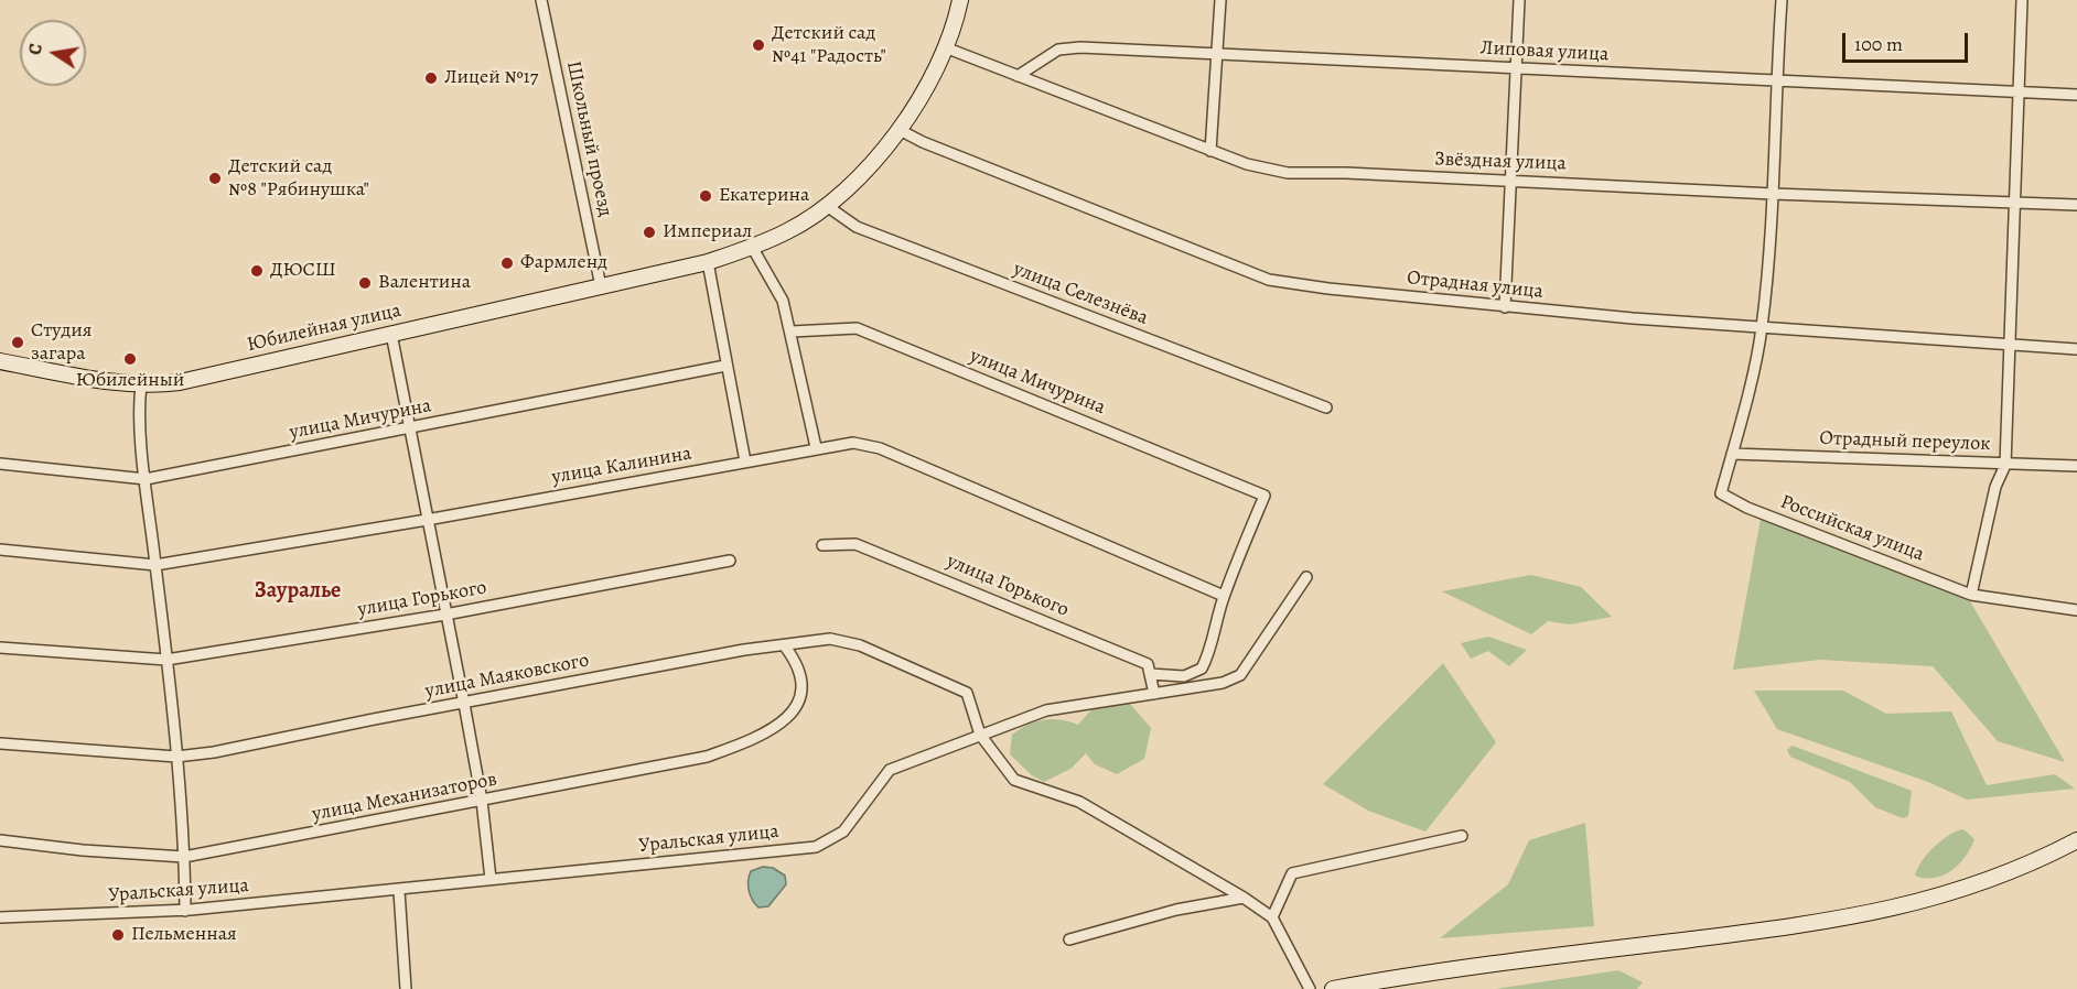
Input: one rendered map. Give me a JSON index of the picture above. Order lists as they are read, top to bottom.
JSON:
{
  "streets": {
    "street": [
      "Липовая улица",
      "Школьный проезд",
      "Звёздная улица",
      "Отрадная улица",
      "улица Селезнёва",
      "Юбилейная улица",
      "улица Мичурина",
      "Отрадный переулок",
      "улица Калинина",
      "Российская улица",
      "улица Горького",
      "улица Маяковского",
      "улица Механизаторов",
      "Уральская улица"
    ]
  },
  "crossings": [
    ["Липовая улица", "Звёздная улица"],
    ["Школьный проезд", "Юбилейная улица"],
    ["Звёздная улица", "Юбилейная улица"],
    ["Отрадная улица", "Юбилейная улица"],
    ["улица Селезнёва", "Юбилейная улица"],
    ["улица Мичурина", "улица Калинина"],
    ["Отрадный переулок", "Российская улица"],
    ["улица Маяковского", "улица Механизаторов"],
    ["улица Маяковского", "Уральская улица"]
  ],
  "districts": ["Зауралье"],
  "places": [
    "Детский сад №41 \"Радость\"",
    "Лицей №17",
    "Детский сад №8 \"Рябинушка\"",
    "Екатерина",
    "Империал",
    "Фармленд",
    "ДЮСШ",
    "Валентина",
    "Студия загара",
    "Юбилейный",
    "Пельменная"
  ],
  "scale_bar": "100 m",
  "north": "left"
}
